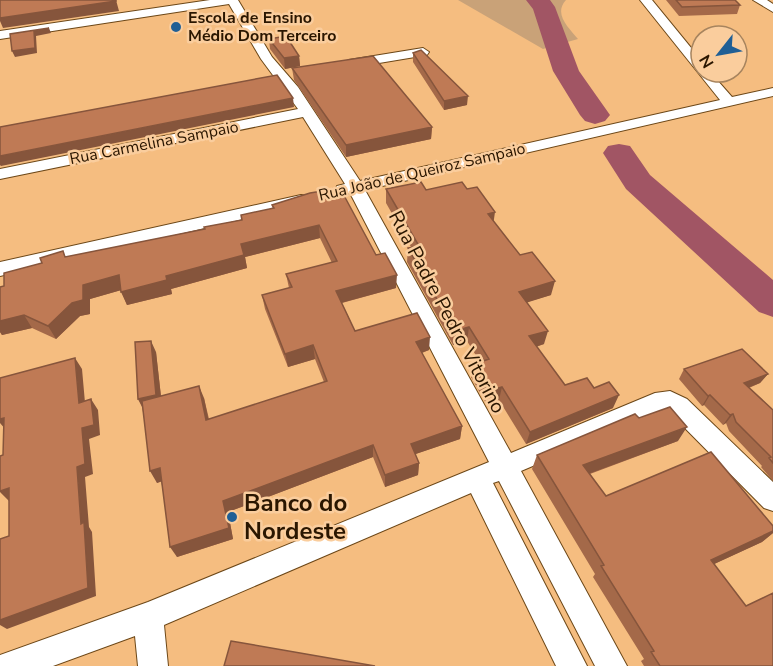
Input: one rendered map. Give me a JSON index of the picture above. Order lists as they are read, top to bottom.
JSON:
{
  "streets": {
    "street": ["Rua Carmelina Sampaio", "Rua João de Queiroz Sampaio", "Rua Padre Pedro Vitorino"]
  },
  "crossings": [
    ["Rua Carmelina Sampaio", "Rua Padre Pedro Vitorino"],
    ["Rua João de Queiroz Sampaio", "Rua Padre Pedro Vitorino"]
  ],
  "places": ["Escola de Ensino Médio Dom Terceiro", "Banco do Nordeste"],
  "north": "bottom left"
}
